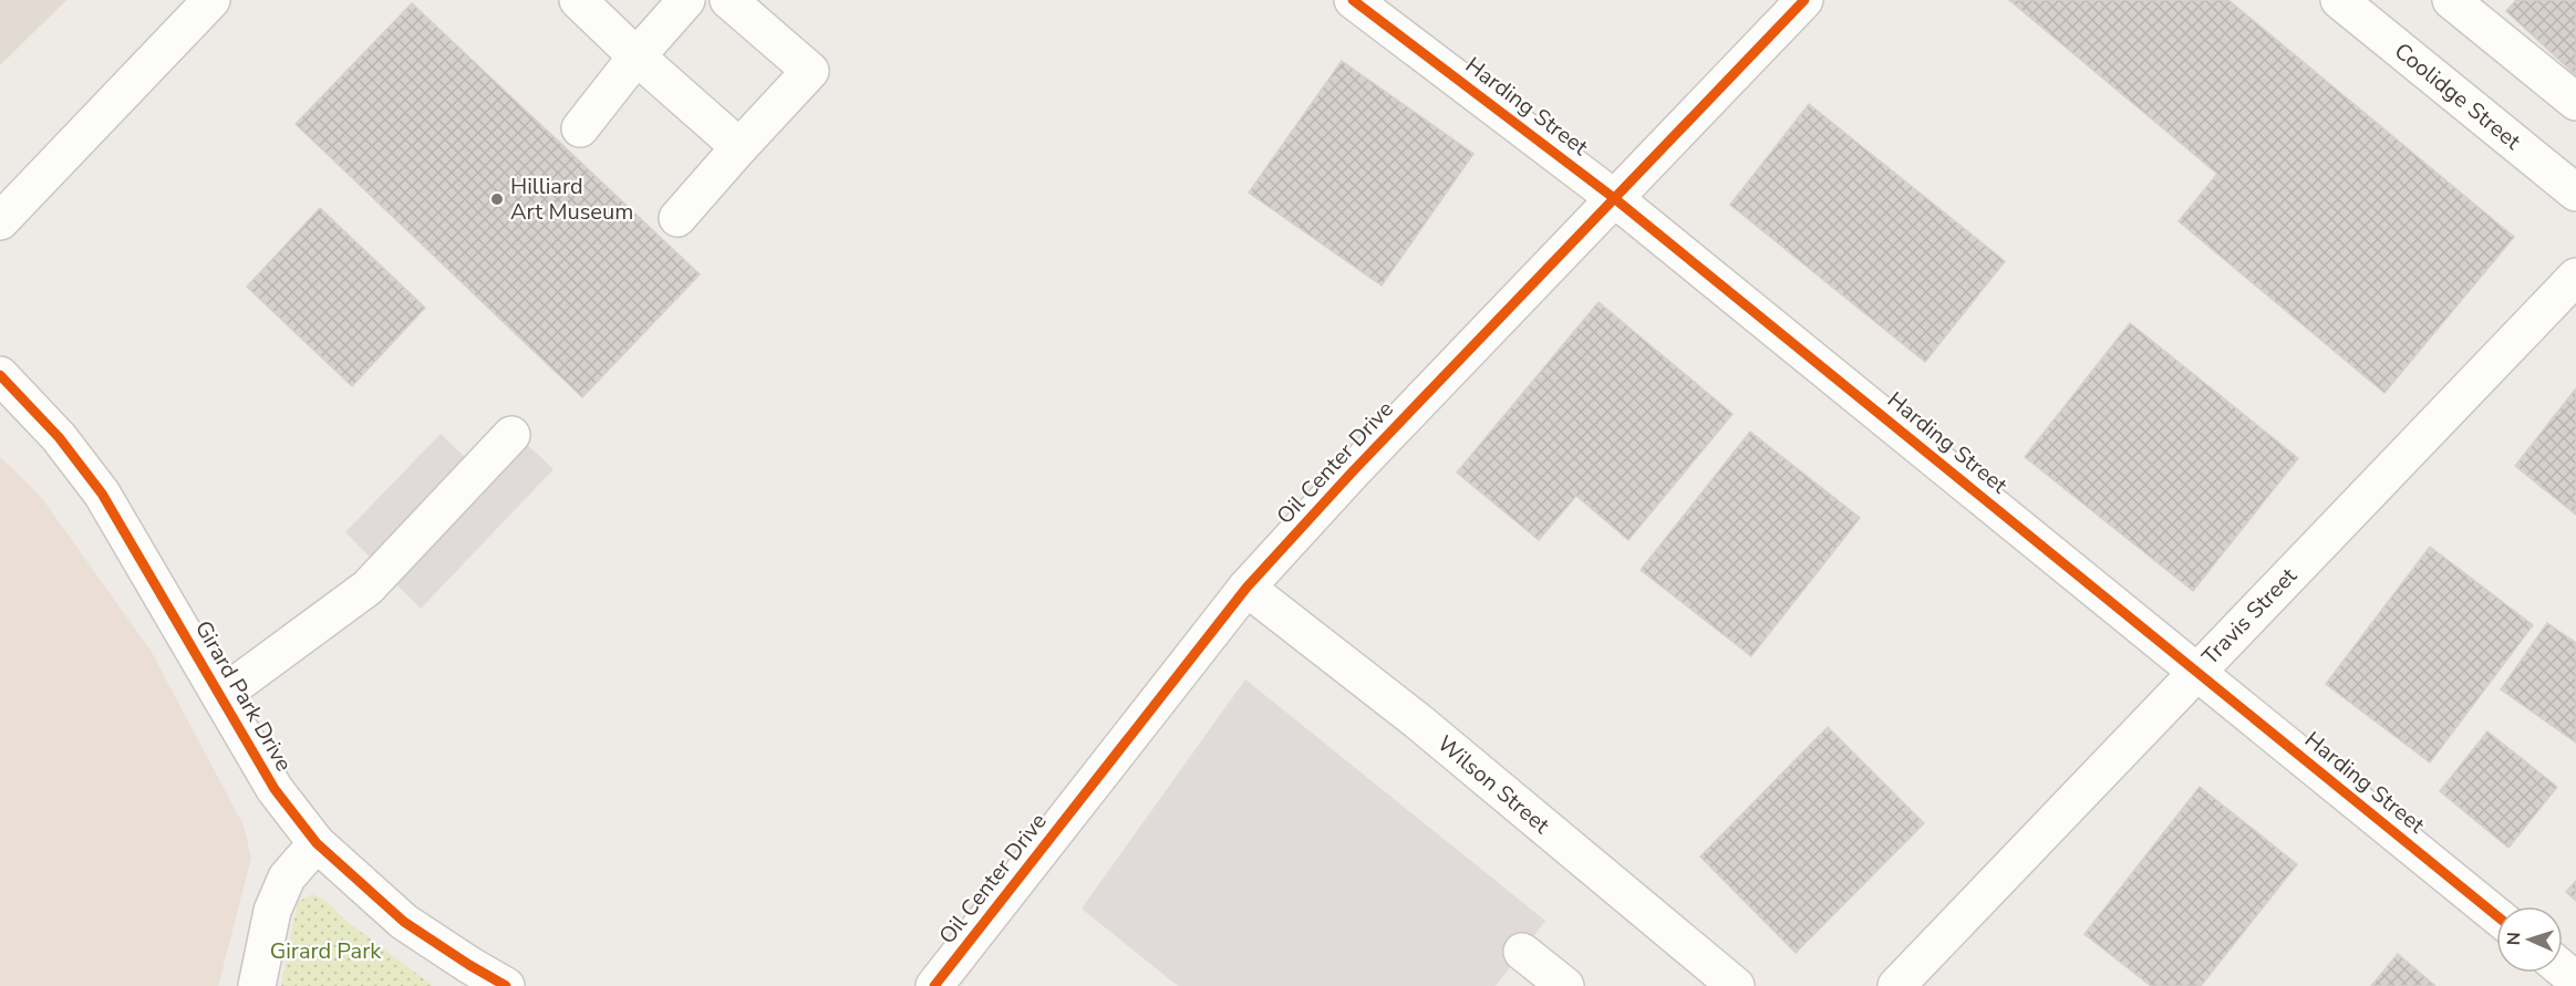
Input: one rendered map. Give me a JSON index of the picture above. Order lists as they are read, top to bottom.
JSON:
{
  "streets": {
    "street": [
      "Coolidge Street",
      "Harding Street",
      "Oil Center Drive",
      "Travis Street",
      "Girard Park Drive",
      "Wilson Street"
    ]
  },
  "crossings": [
    ["Harding Street", "Oil Center Drive"],
    ["Harding Street", "Travis Street"],
    ["Oil Center Drive", "Wilson Street"]
  ],
  "parks": ["Girard Park"],
  "places": ["Hilliard Art Museum"],
  "north": "left"
}
